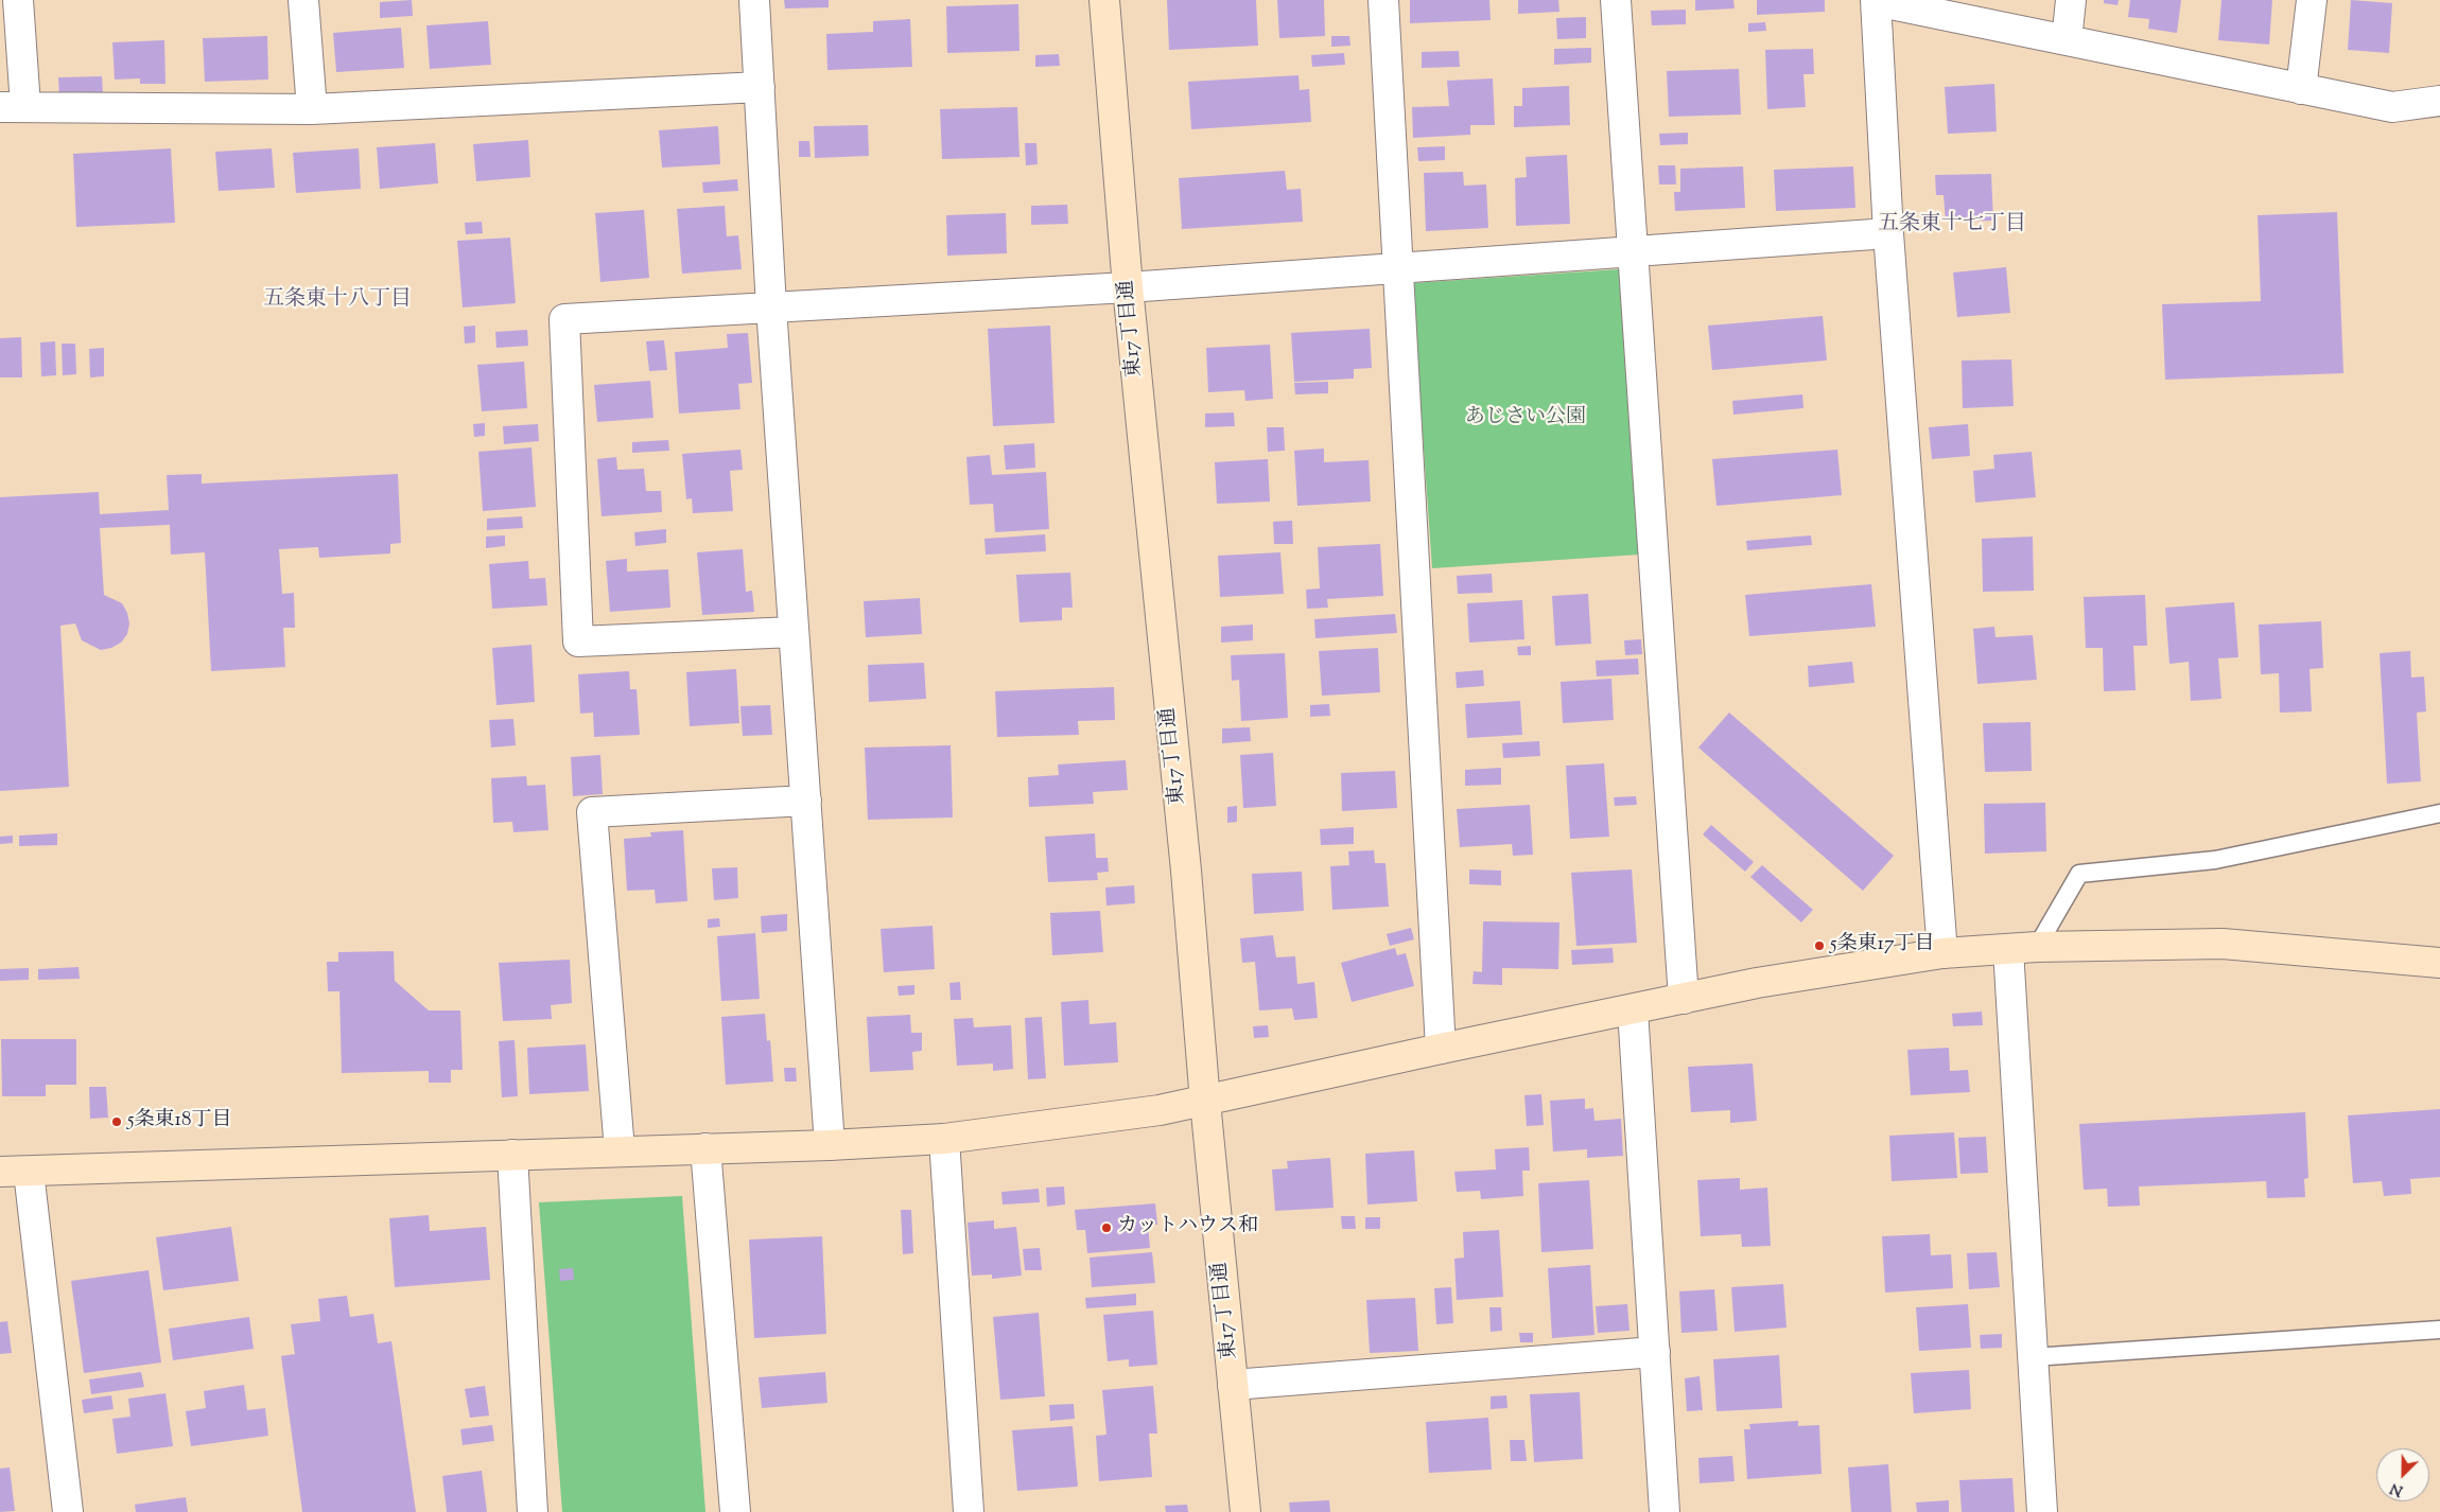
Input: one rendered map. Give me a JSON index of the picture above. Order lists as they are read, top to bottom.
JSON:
{
  "streets": {
    "street": ["東17丁目通"]
  },
  "districts": ["五条東十七丁目", "五条東十八丁目"],
  "parks": ["あじさい公園"],
  "places": ["5条東17丁目", "5条東18丁目", "カットハウス和"],
  "north": "bottom left"
}
